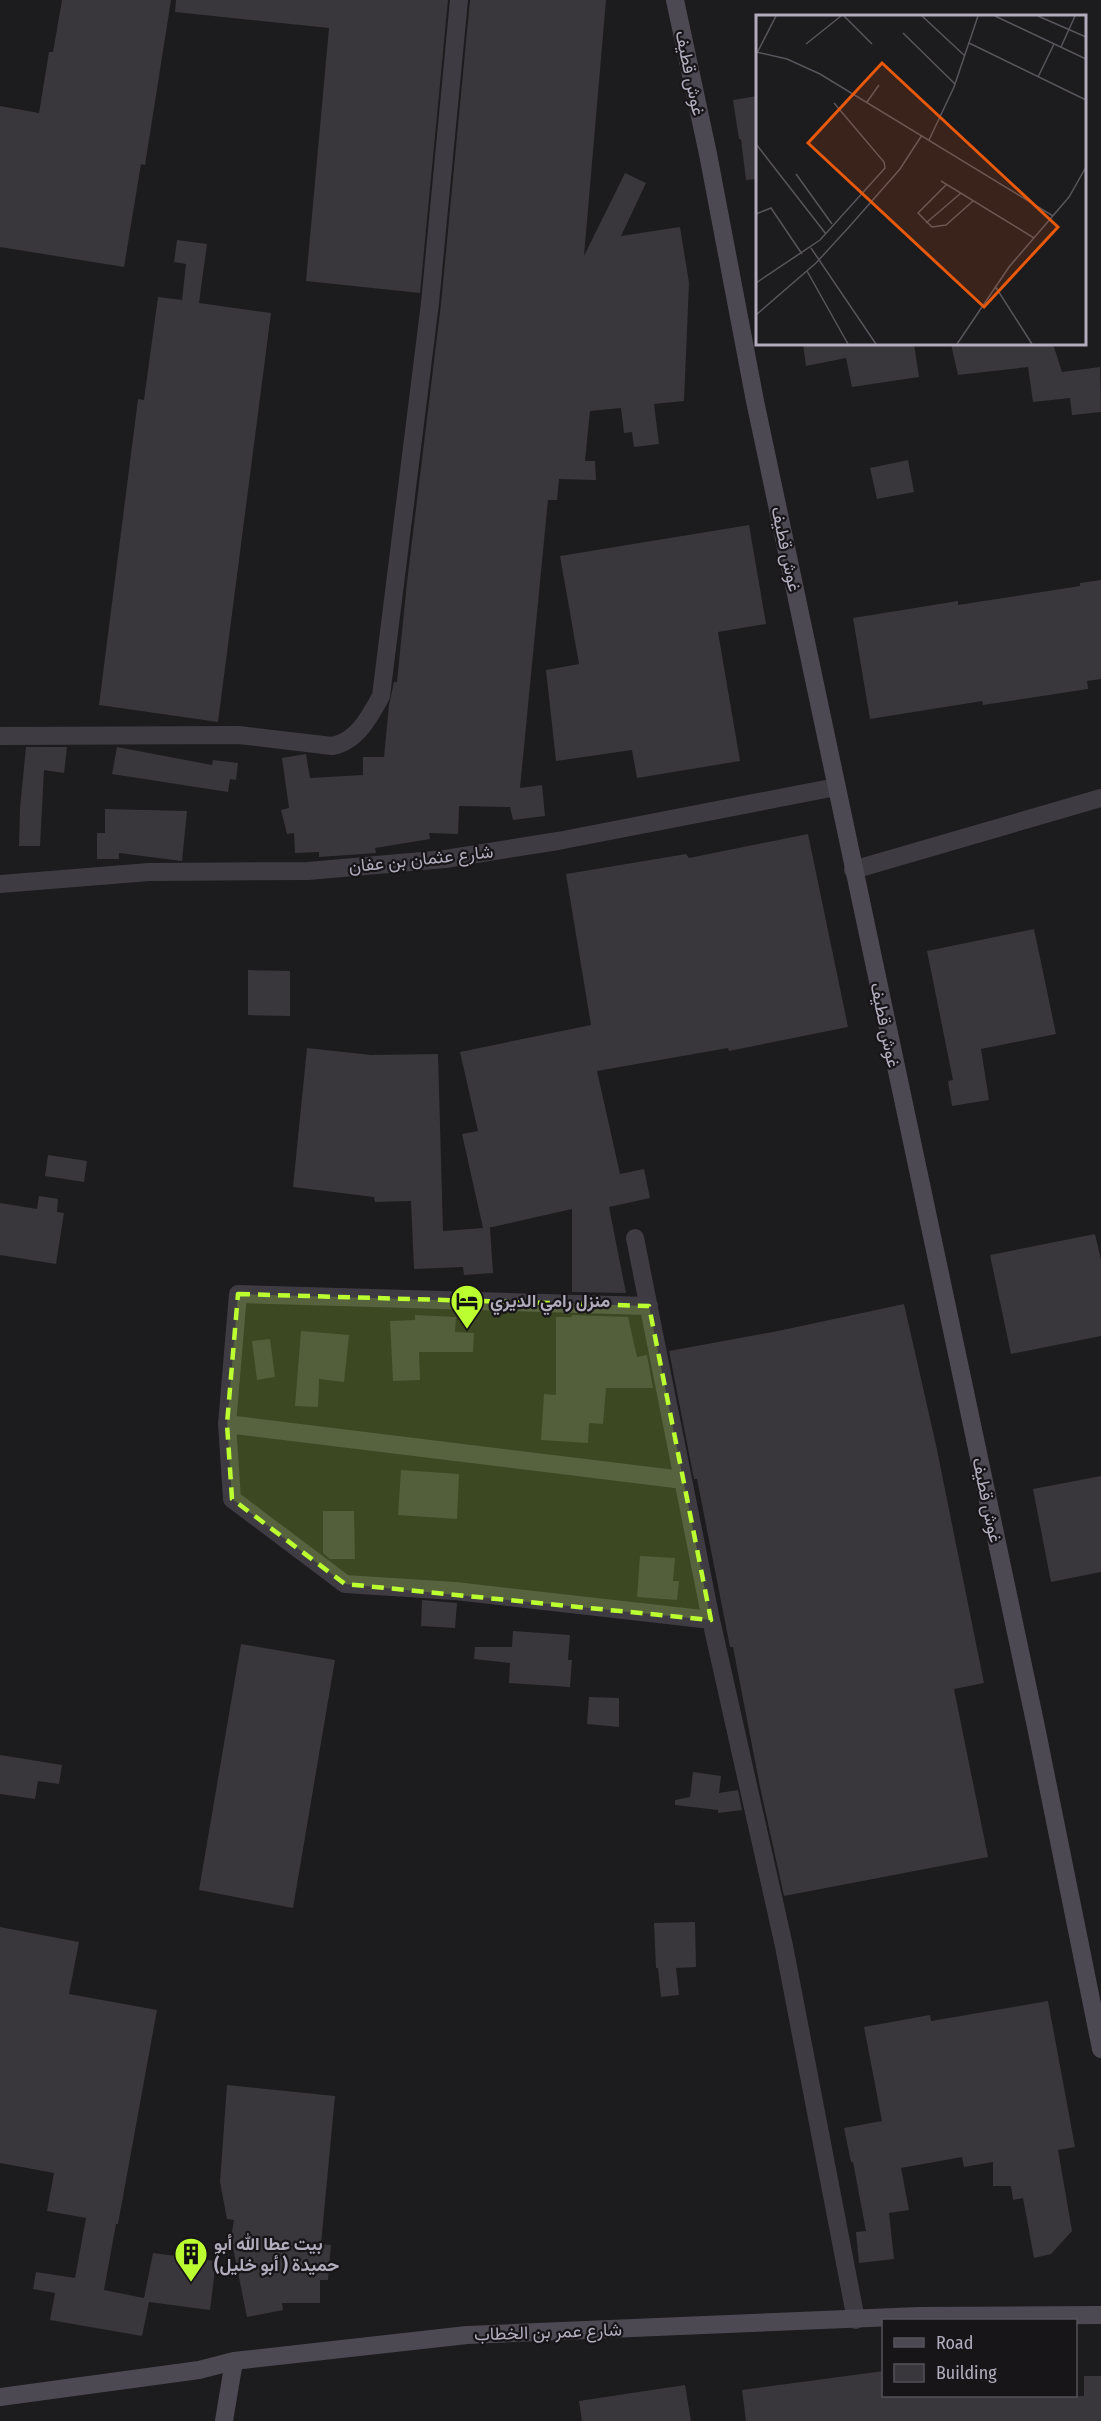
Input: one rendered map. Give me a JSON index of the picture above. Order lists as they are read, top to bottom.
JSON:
{
  "streets": {
    "main road": ["غوش قطيف", "شارع عمر بن الخطاب"],
    "street": ["شارع عثمان بن عفان"]
  },
  "crossings": [
    ["غوش قطيف", "شارع عثمان بن عفان"]
  ],
  "places": {
    "hotel": ["منزل رامي الديري"],
    "building": ["بيت عطا الله أبو حميدة ( أبو خليل)"]
  },
  "legend": ["Road", "Building"]
}
